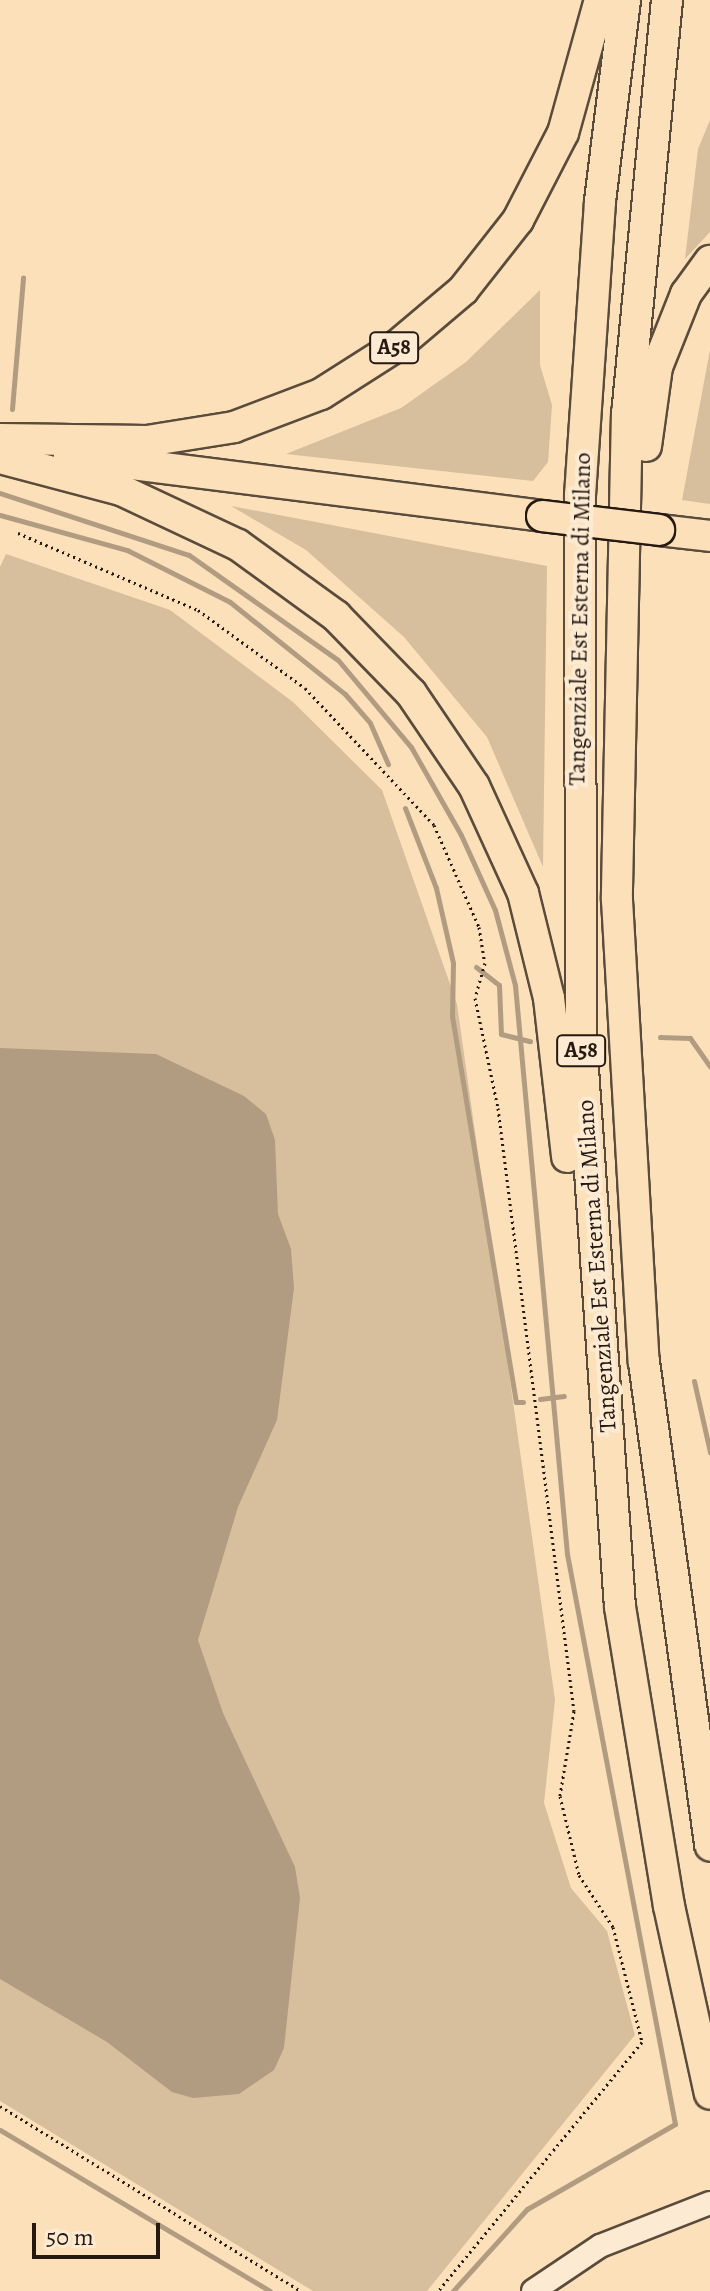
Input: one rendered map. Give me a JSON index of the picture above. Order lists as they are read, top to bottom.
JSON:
{
  "streets": {
    "highway": ["A58", "Tangenziale Est Esterna di Milano"]
  },
  "crossings": [
    ["A58", "Tangenziale Est Esterna di Milano"]
  ],
  "scale_bar": "50 m"
}
